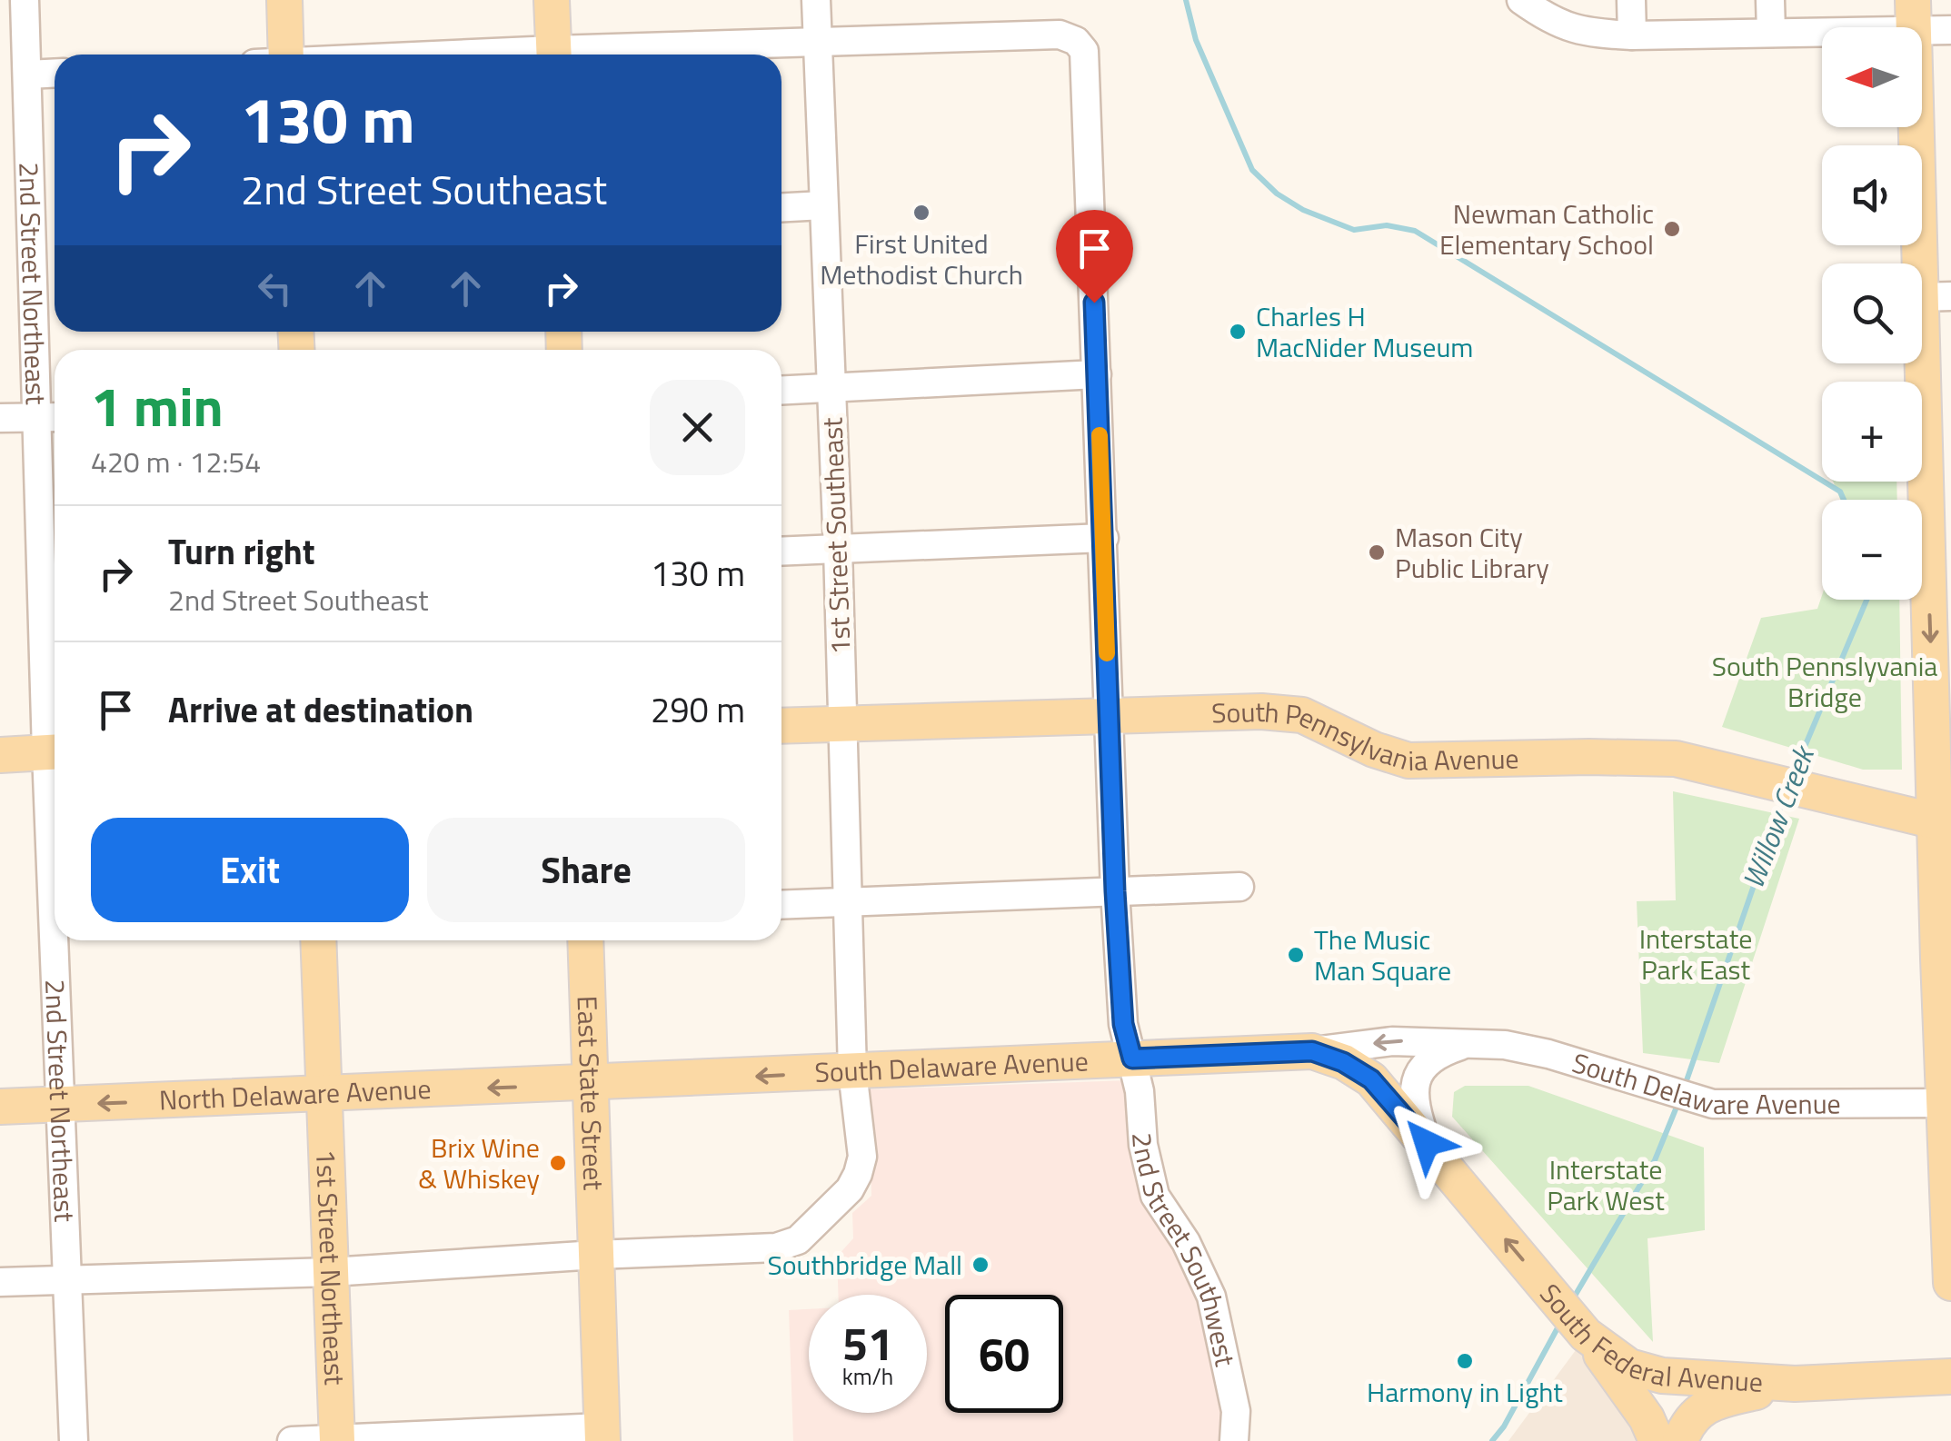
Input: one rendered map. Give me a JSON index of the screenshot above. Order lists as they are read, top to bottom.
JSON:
{
  "streets": {
    "main road": [
      "South Pennsylvania Avenue",
      "South Delaware Avenue",
      "East State Street",
      "North Delaware Avenue",
      "1st Street Northeast",
      "South Federal Avenue"
    ],
    "street": ["2nd Street Northeast", "1st Street Southeast", "2nd Street Southwest"]
  },
  "crossings": [
    ["2nd Street Northeast", "1st Street Southeast"],
    ["2nd Street Northeast", "North Delaware Avenue"],
    ["1st Street Southeast", "South Pennsylvania Avenue"],
    ["1st Street Southeast", "South Delaware Avenue"],
    ["1st Street Southeast", "East State Street"],
    ["1st Street Southeast", "2nd Street Southwest"],
    ["1st Street Southeast", "1st Street Northeast"],
    ["South Pennsylvania Avenue", "2nd Street Southwest"],
    ["South Delaware Avenue", "East State Street"],
    ["South Delaware Avenue", "North Delaware Avenue"],
    ["South Delaware Avenue", "2nd Street Southwest"],
    ["South Delaware Avenue", "South Federal Avenue"],
    ["East State Street", "North Delaware Avenue"],
    ["North Delaware Avenue", "1st Street Northeast"]
  ],
  "one_way": ["North Delaware Avenue", "South Federal Avenue"],
  "water": ["Willow Creek"],
  "parks": ["South Pennslyvania Bridge", "Interstate Park East", "Interstate Park West"],
  "places": [
    "First United Methodist Church",
    "Newman Catholic Elementary School",
    "Charles H MacNider Museum",
    "Mason City Public Library",
    "The Music Man Square",
    "Brix Wine & Whiskey",
    "Southbridge Mall",
    "Harmony in Light"
  ],
  "north": "left",
  "page": {
    "map_buttons": ["+", "−"],
    "turn": ["130 m", "2nd Street Southeast"],
    "heading": ["1 min", "420 m · 12:54"],
    "list": [
      {
        "name": "Turn right",
        "note": "2nd Street Southeast",
        "value": "130 m"
      },
      {
        "name": "Arrive at destination",
        "value": "290 m"
      }
    ],
    "buttons": ["Exit", "Share"],
    "speed": "51 km/h",
    "limit": "60"
  }
}
